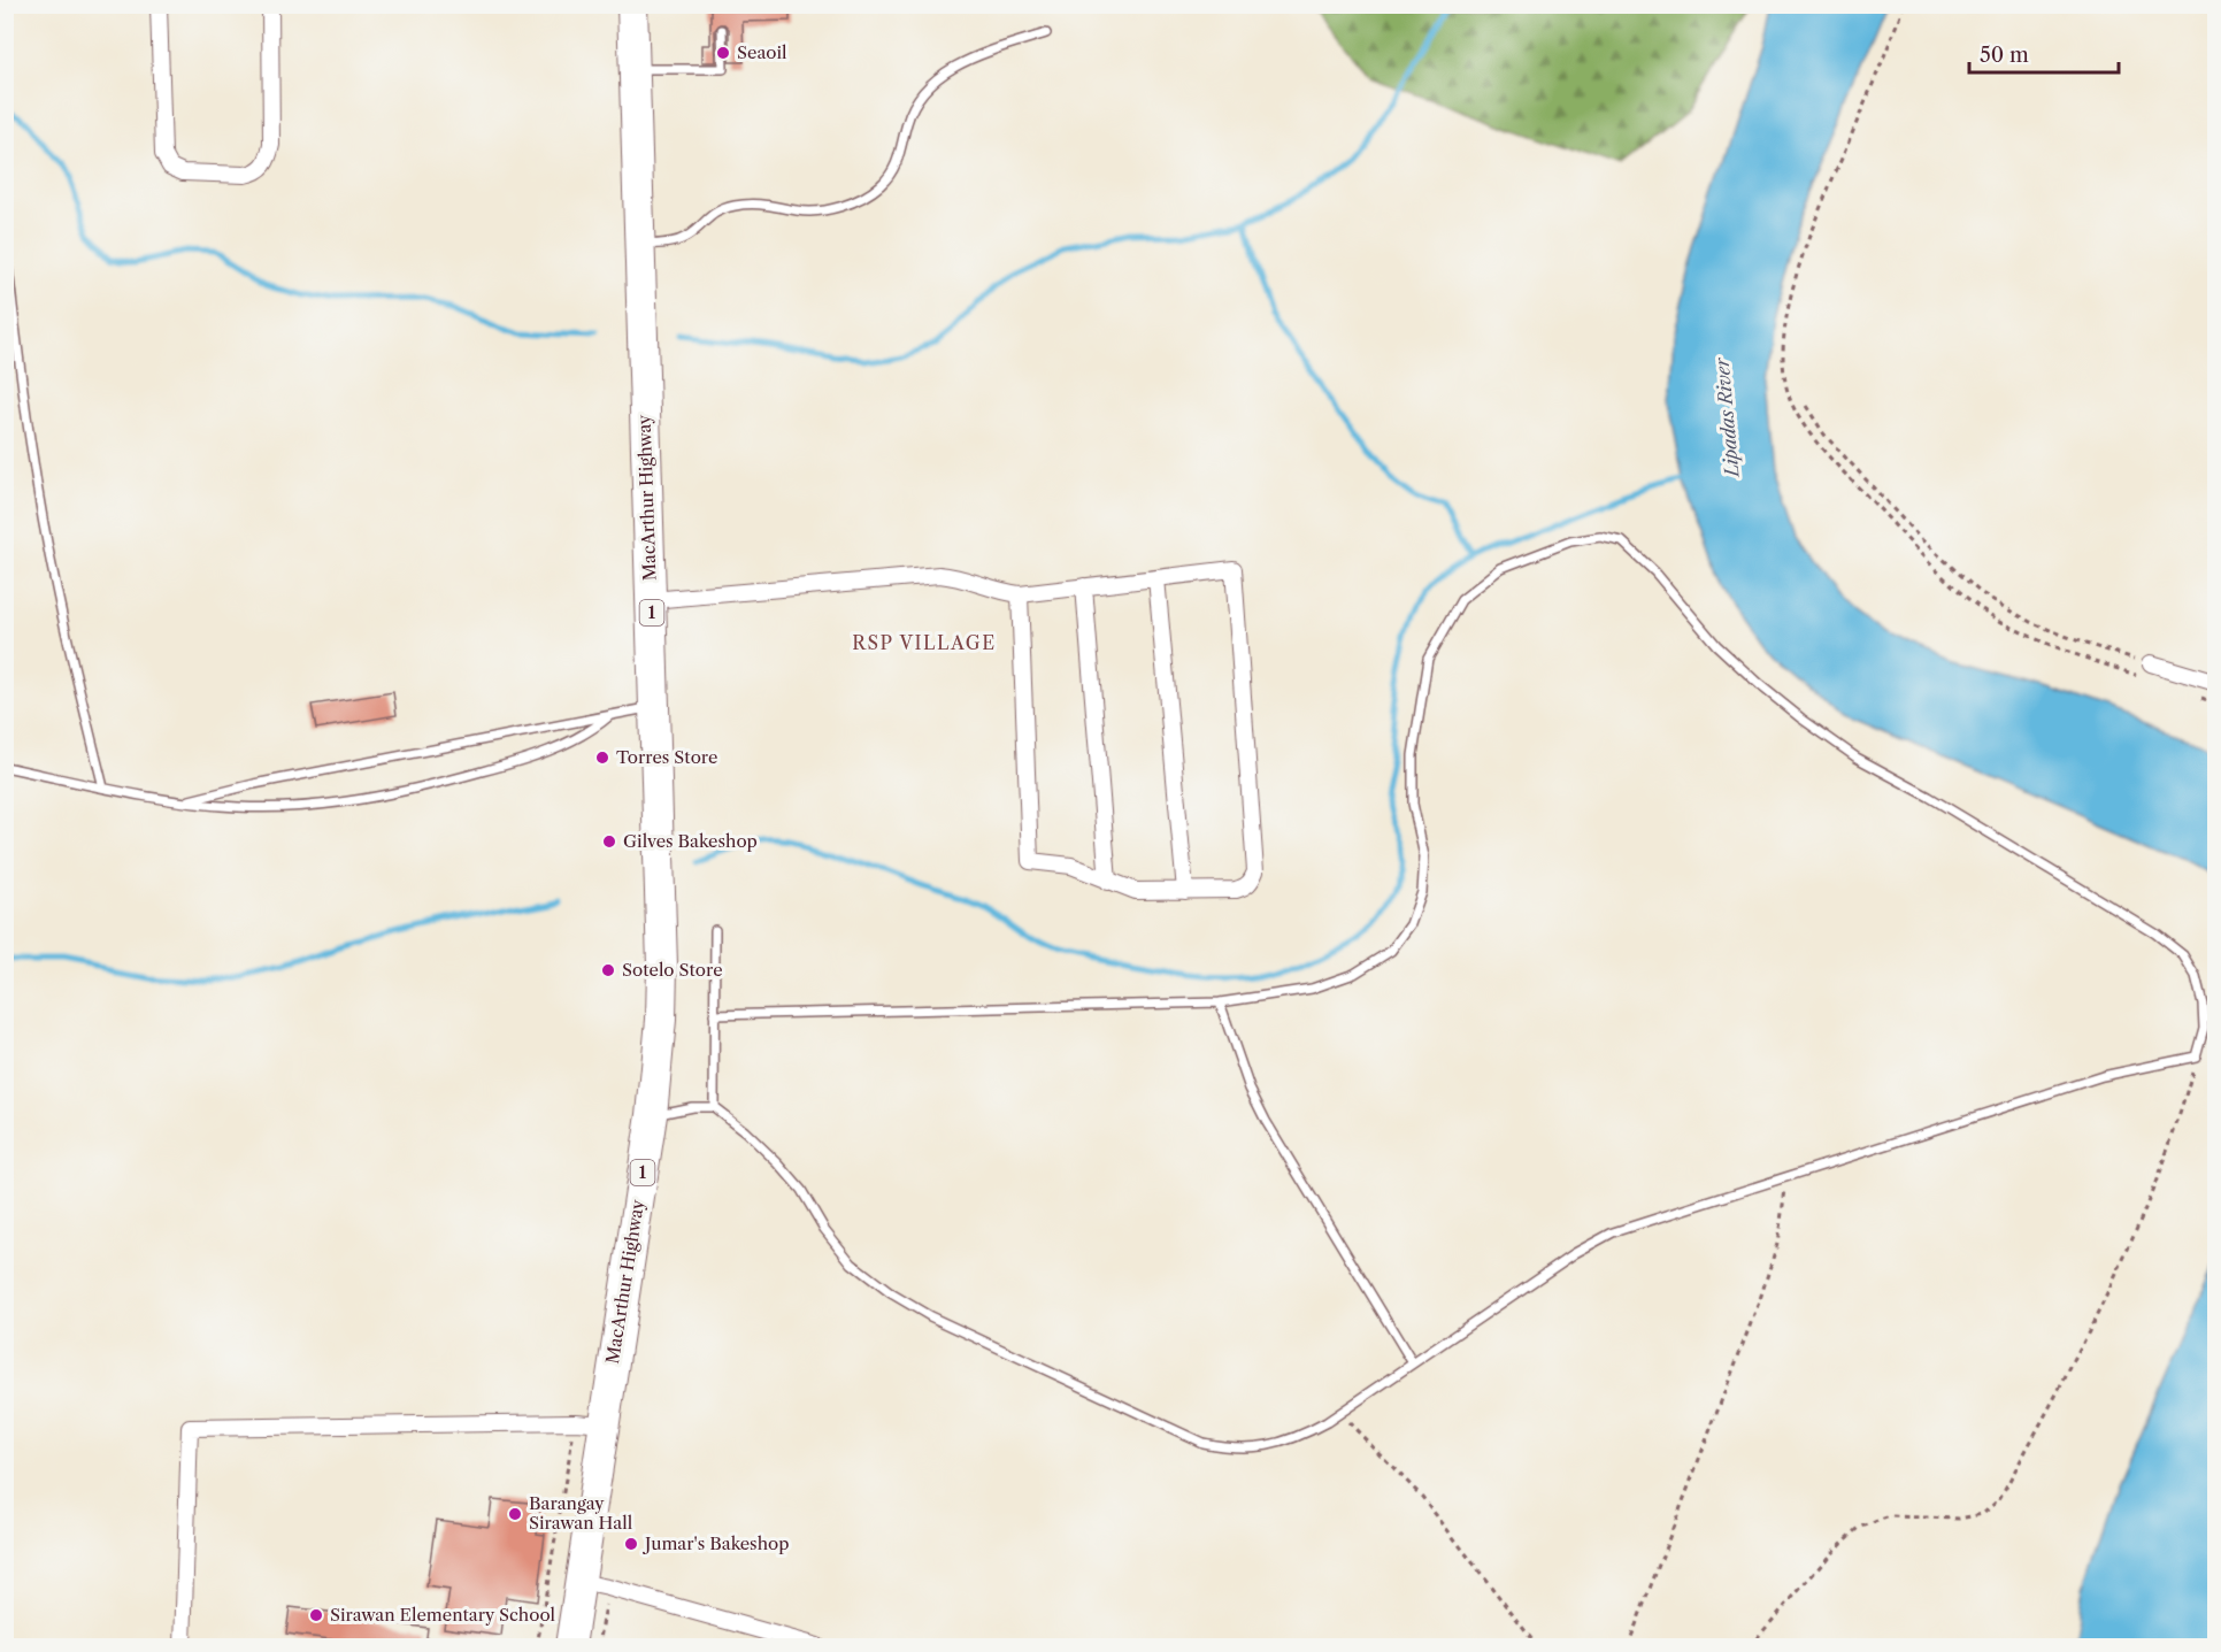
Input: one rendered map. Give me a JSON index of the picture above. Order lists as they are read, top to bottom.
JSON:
{
  "streets": {
    "highway": ["MacArthur Highway", "1"]
  },
  "districts": ["RSP VILLAGE"],
  "water": ["Lipadas River"],
  "places": [
    "Seaoil",
    "Torres Store",
    "Gilves Bakeshop",
    "Sotelo Store",
    "Barangay Sirawan Hall",
    "Jumar's Bakeshop",
    "Sirawan Elementary School"
  ],
  "scale_bar": "50 m"
}
